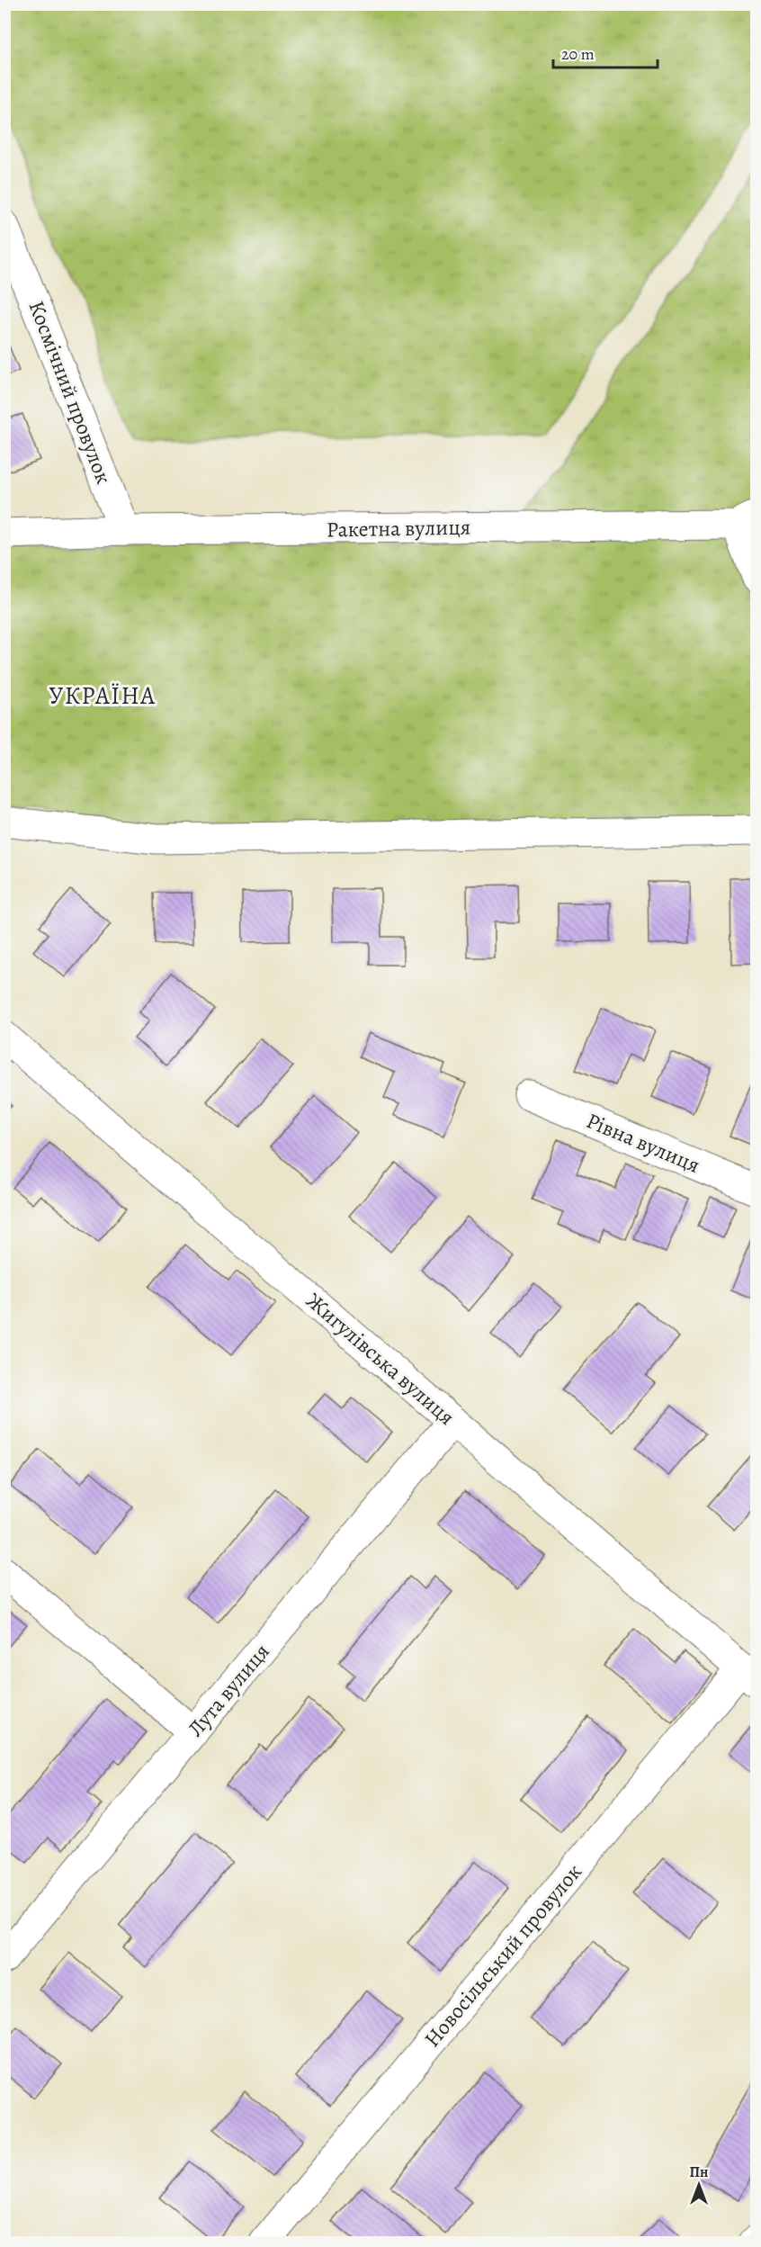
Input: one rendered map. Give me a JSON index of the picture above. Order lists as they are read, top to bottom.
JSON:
{
  "streets": {
    "street": [
      "Космічний провулок",
      "Ракетна вулиця",
      "Рівна вулиця",
      "Жигулівська вулиця",
      "Лута вулиця",
      "Новосільський провулок"
    ]
  },
  "crossings": [
    ["Космічний провулок", "Ракетна вулиця"],
    ["Жигулівська вулиця", "Лута вулиця"],
    ["Жигулівська вулиця", "Новосільський провулок"]
  ],
  "districts": ["УКРАЇНА"],
  "scale_bar": "20 m",
  "north": "top"
}
